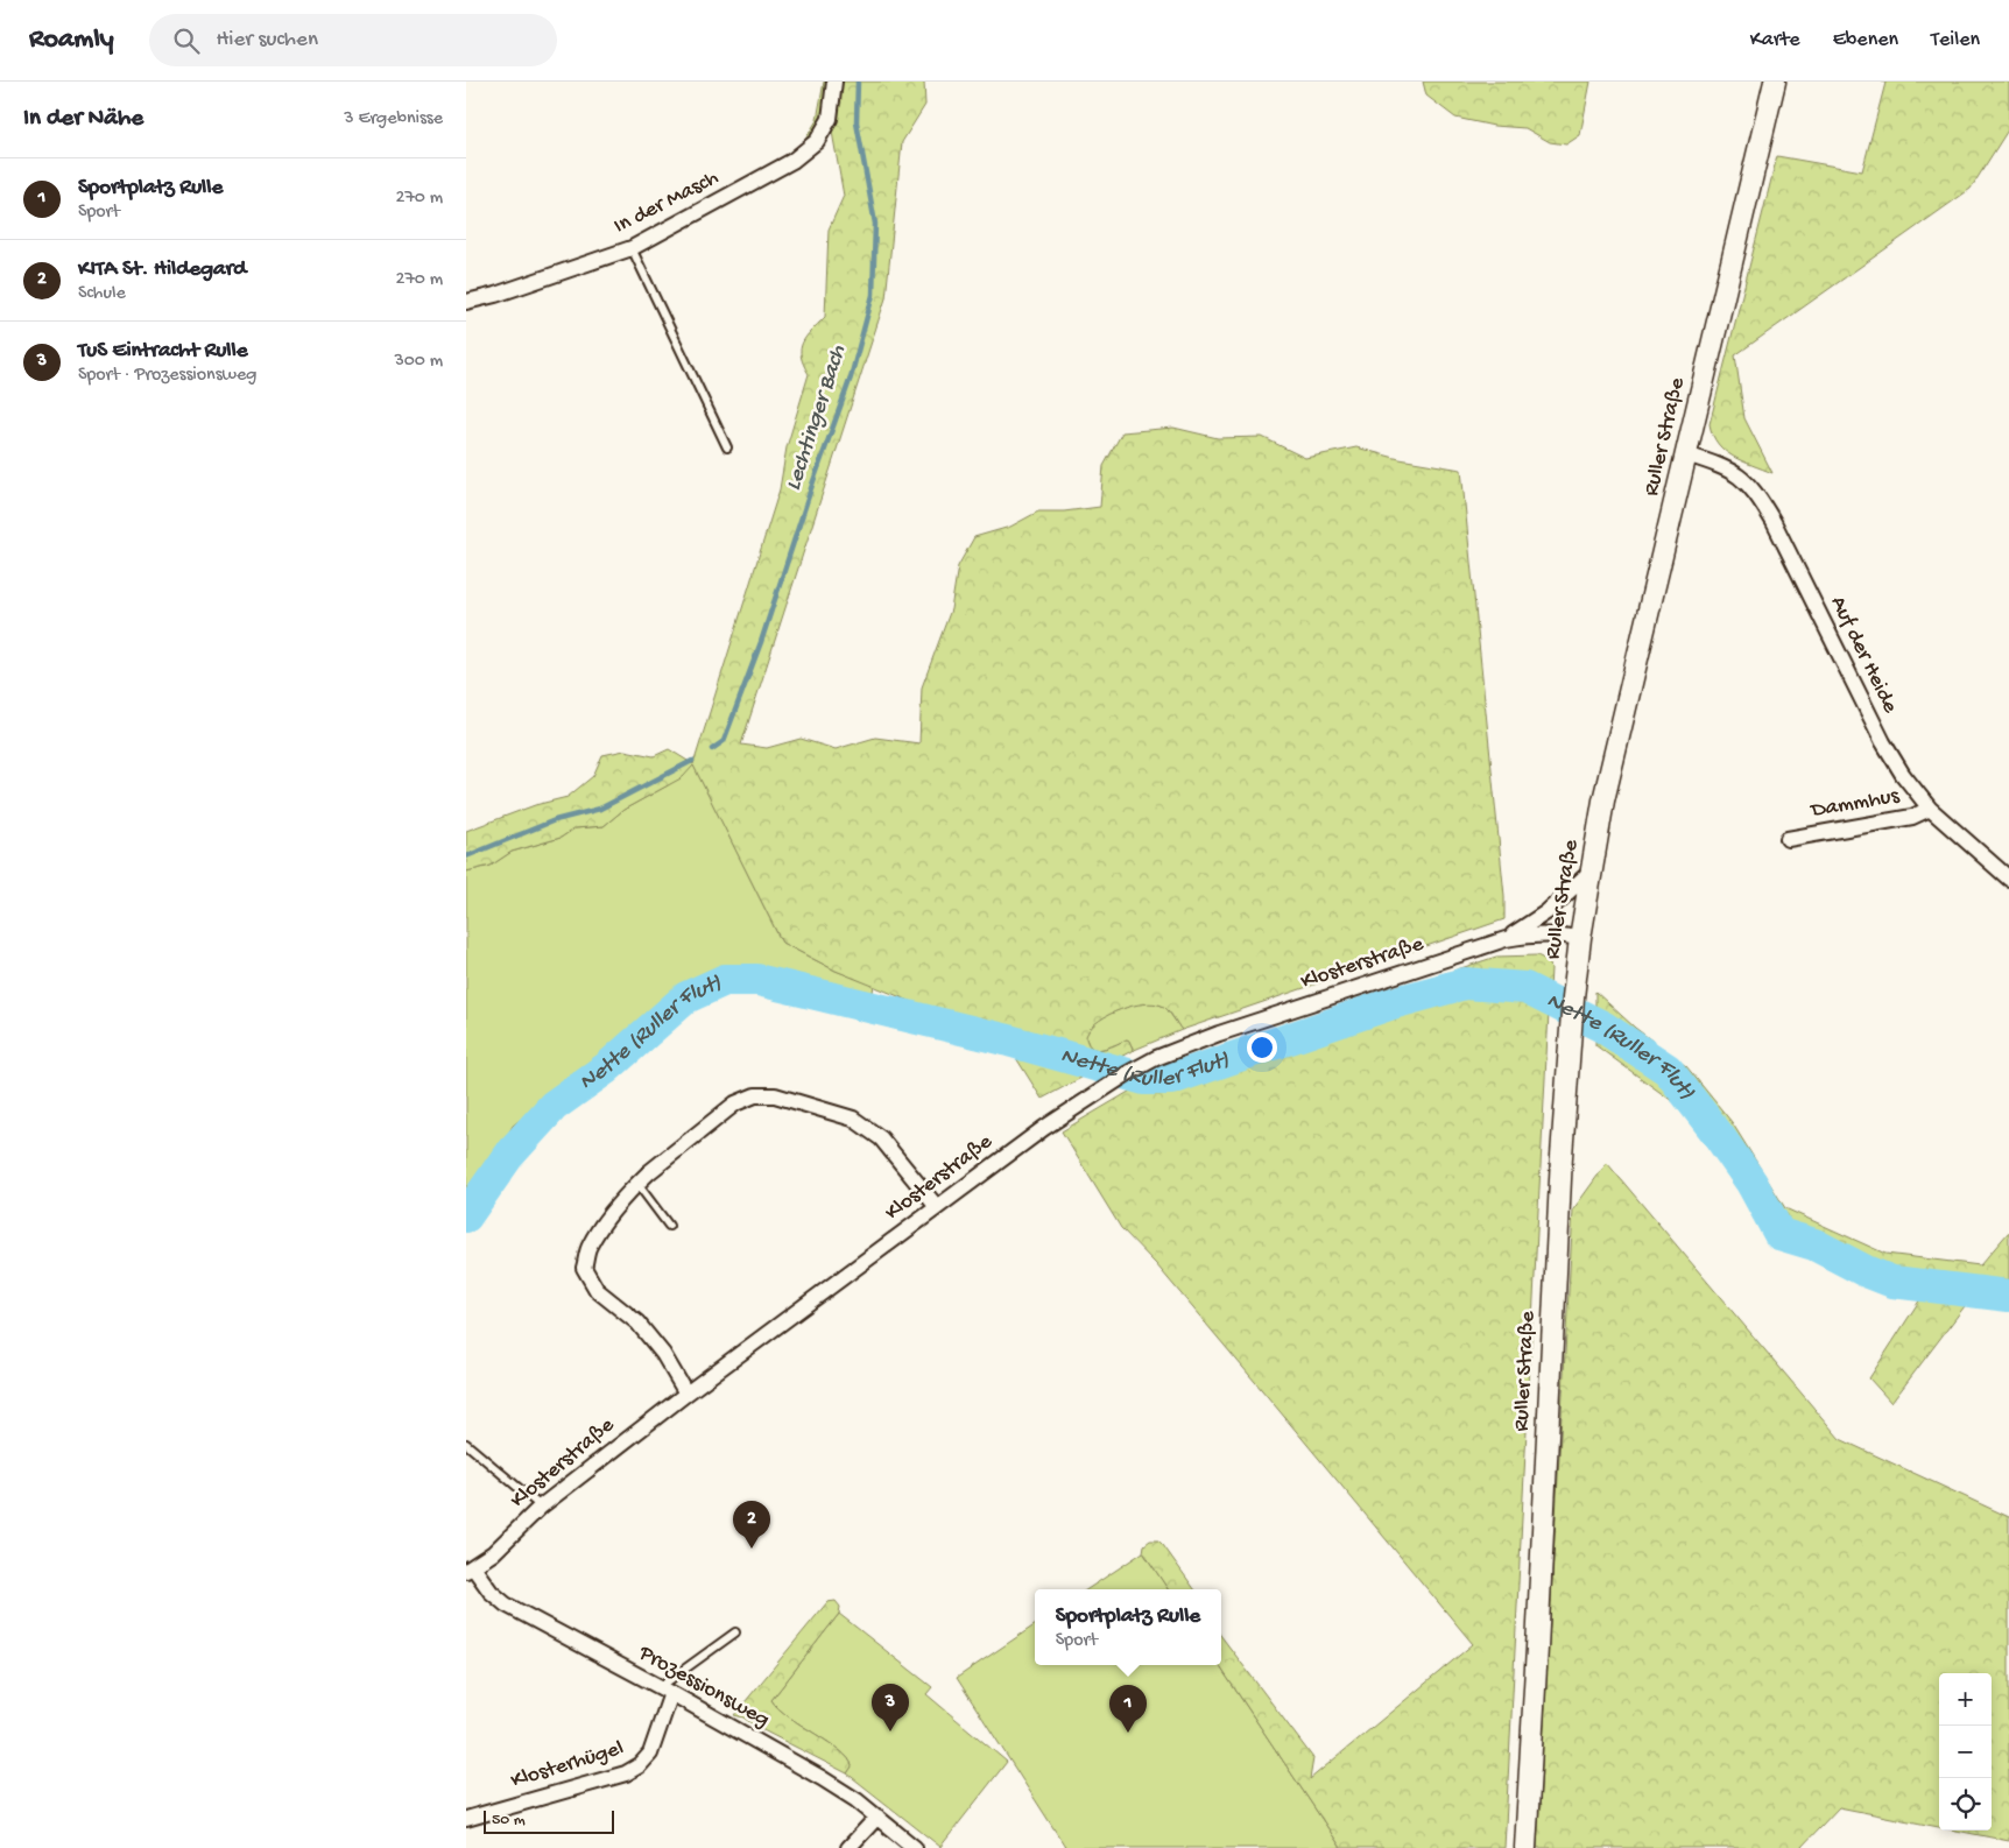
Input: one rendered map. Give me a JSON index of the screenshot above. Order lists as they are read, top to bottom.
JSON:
{
  "streets": {
    "main road": ["Ruller Straße"],
    "street": [
      "In der Masch",
      "Auf der Heide",
      "Dammhus",
      "Klosterstraße",
      "Prozessionsweg",
      "Klosterhügel"
    ]
  },
  "crossings": [
    ["Ruller Straße", "Auf der Heide"],
    ["Ruller Straße", "Klosterstraße"],
    ["Auf der Heide", "Dammhus"],
    ["Klosterstraße", "Prozessionsweg"],
    ["Prozessionsweg", "Klosterhügel"]
  ],
  "water": ["Lechtinger Bach", "Nette (Ruller Flut)"],
  "scale_bar": "50 m",
  "page": {
    "header": "Roamly",
    "search": "Hier suchen",
    "nav": ["Karte", "Ebenen", "Teilen"],
    "heading": ["In der Nähe", "3 Ergebnisse"],
    "list": [
      {
        "mark": "1",
        "name": "Sportplatz Rulle",
        "note": "Sport",
        "value": "270 m"
      },
      {
        "mark": "2",
        "name": "KITA St. Hildegard",
        "note": "Schule",
        "value": "270 m"
      },
      {
        "mark": "3",
        "name": "TuS Eintracht Rulle",
        "note": "Sport · Prozessionsweg",
        "value": "300 m"
      }
    ],
    "pins": ["2", "3", "1"],
    "popup": ["Sportplatz Rulle", "Sport"],
    "map_buttons": ["+", "−"],
    "scale": "50 m"
  }
}
